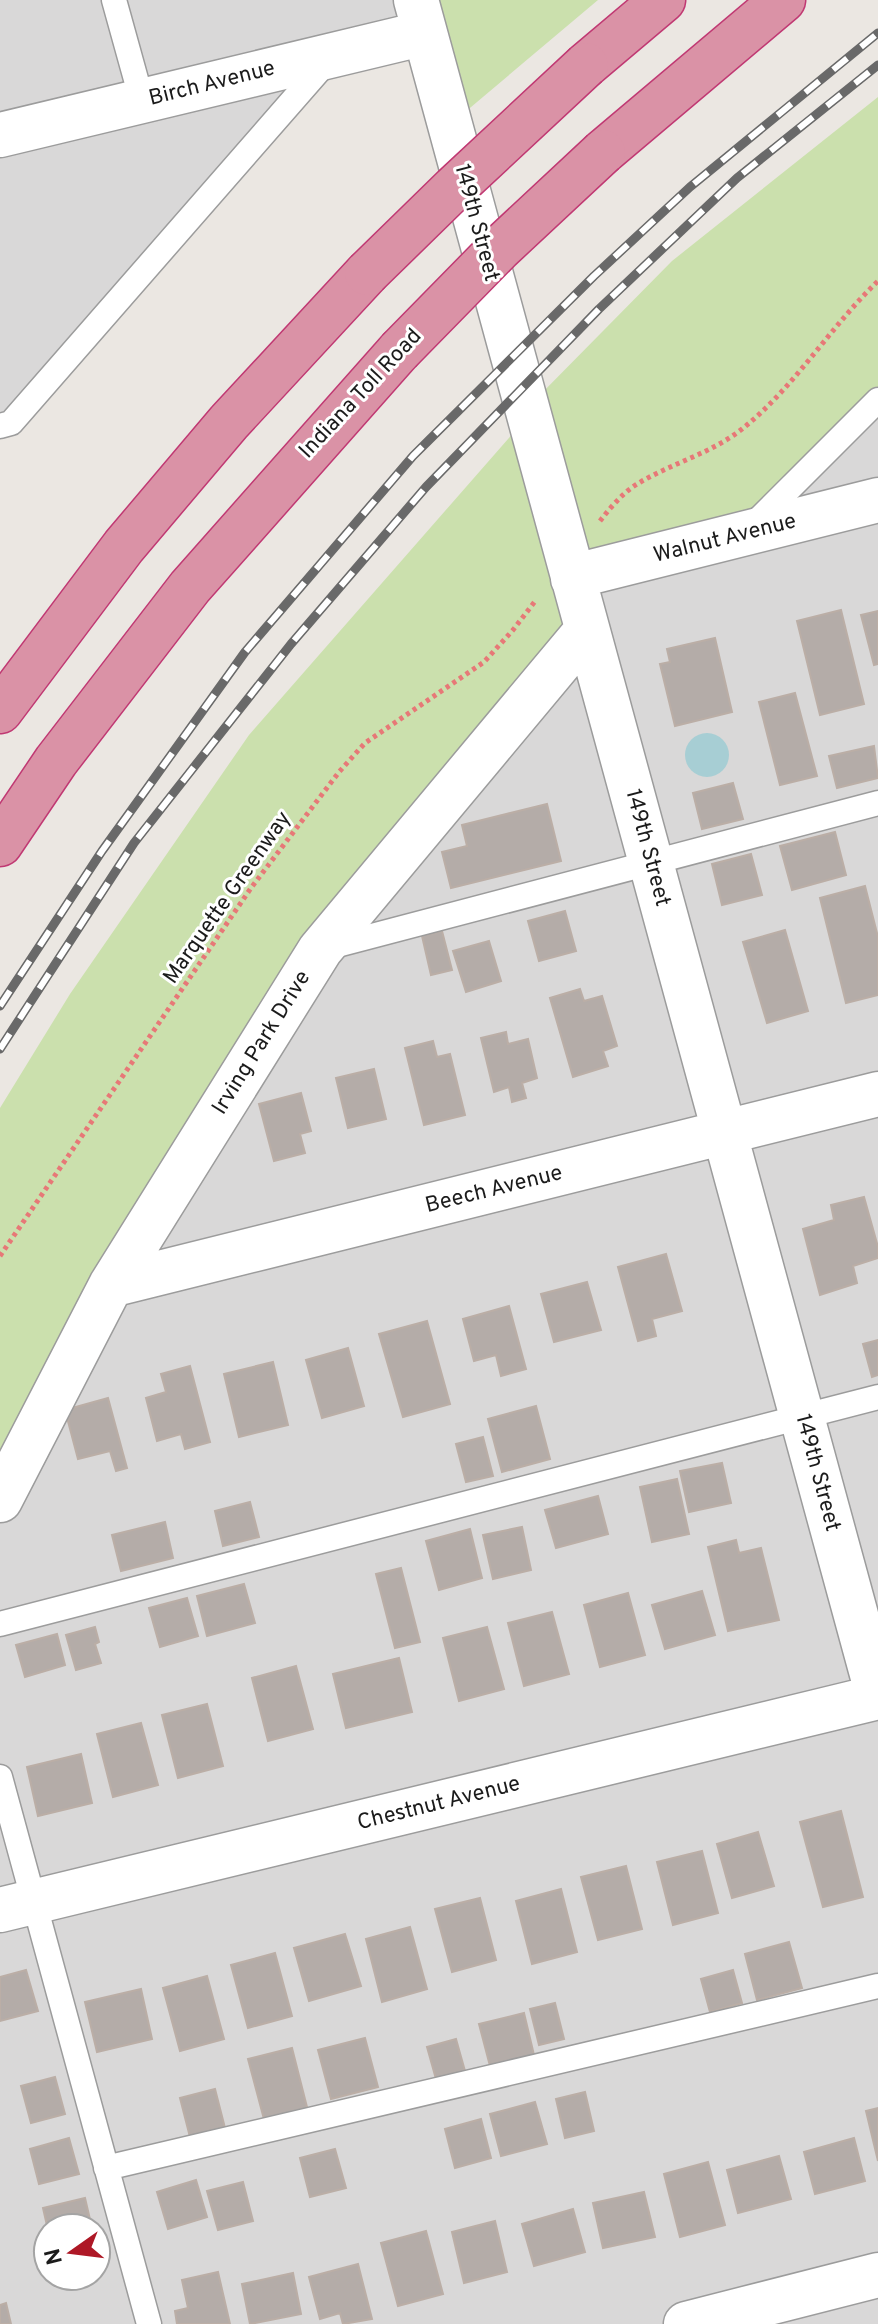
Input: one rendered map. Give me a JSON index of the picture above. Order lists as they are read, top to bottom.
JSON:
{
  "streets": {
    "highway": ["Indiana Toll Road"],
    "street": [
      "Birch Avenue",
      "149th Street",
      "Walnut Avenue",
      "Irving Park Drive",
      "Beech Avenue",
      "Chestnut Avenue"
    ],
    "path": ["Marquette Greenway"]
  },
  "crossings": [
    ["Birch Avenue", "149th Street"],
    ["149th Street", "Walnut Avenue"],
    ["149th Street", "Irving Park Drive"],
    ["149th Street", "Beech Avenue"],
    ["149th Street", "Chestnut Avenue"],
    ["Irving Park Drive", "Beech Avenue"]
  ],
  "north": "left"
}
